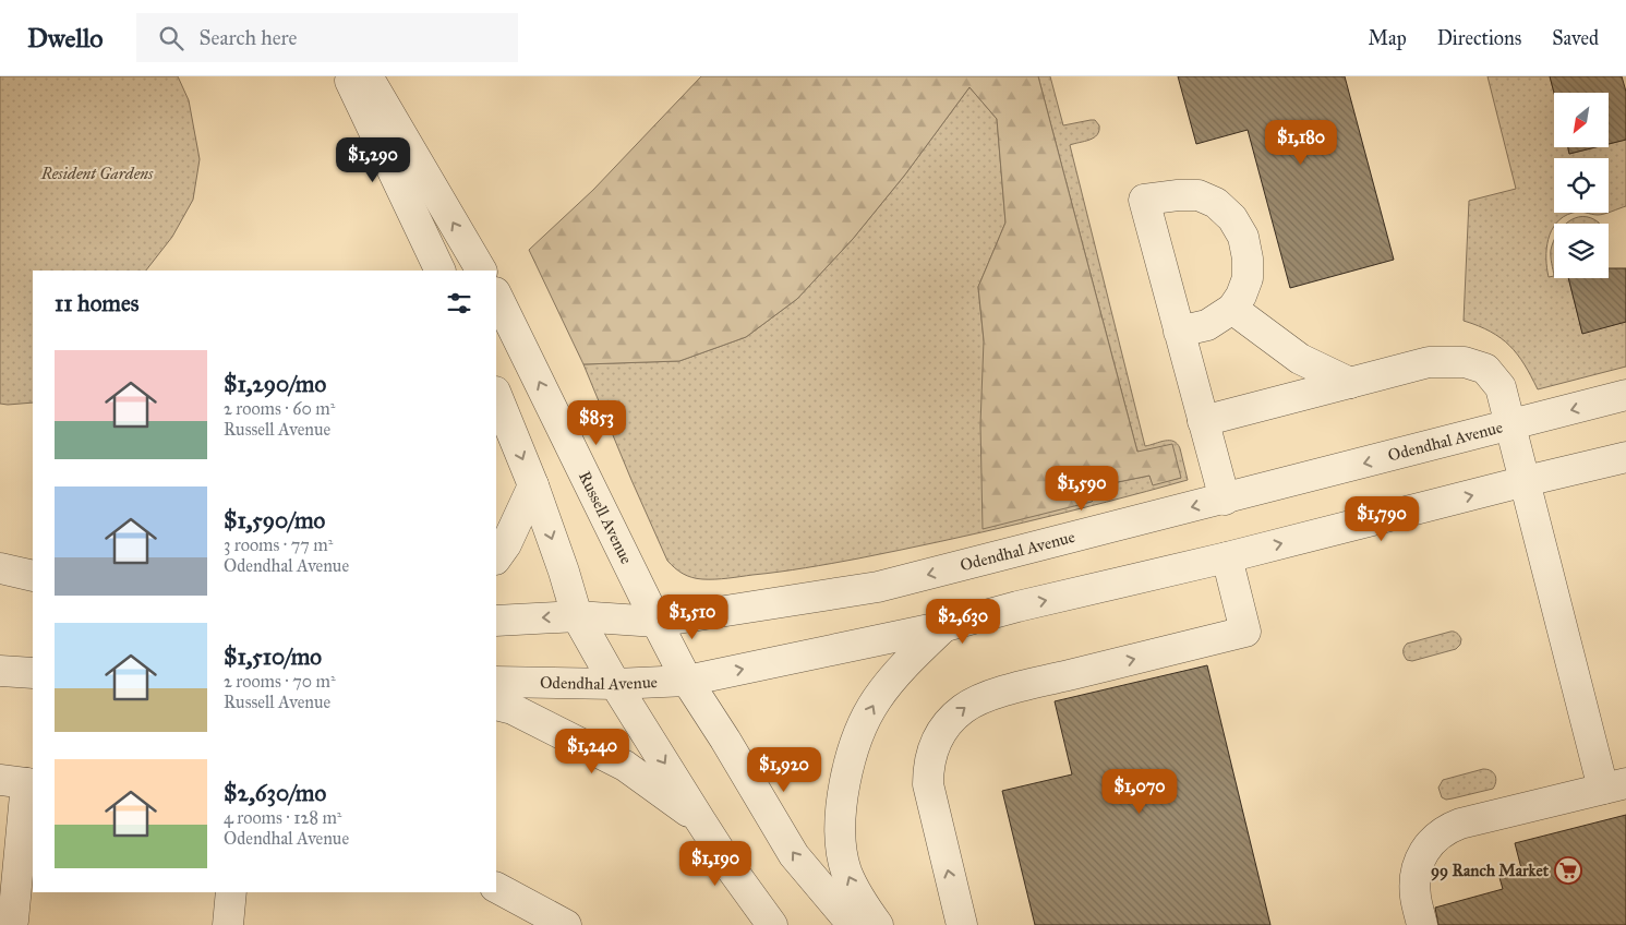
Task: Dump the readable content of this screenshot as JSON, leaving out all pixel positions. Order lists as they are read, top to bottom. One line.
{"streets":{"street":["Odendhal Avenue","Russell Avenue"]},"crossings":[["Odendhal Avenue","Russell Avenue"]],"parks":["Resident Gardens"],"places":{"supermarket":["99 Ranch Market"]},"north":"bottom left","page":{"header":"Dwello","search":"Search here","nav":["Map","Directions","Saved"],"price":["$1,180","$1,290","$853","$1,590","$1,790","$1,510","$2,630","$1,240","$1,920","$1,070","$1,190"],"heading":"11 homes","list":[{"name":"$1,290/mo","note":"2 rooms · 60 m² · Russell Avenue"},{"name":"$1,590/mo","note":"3 rooms · 77 m² · Odendhal Avenue"},{"name":"$1,510/mo","note":"2 rooms · 70 m² · Russell Avenue"},{"name":"$2,630/mo","note":"4 rooms · 128 m² · Odendhal Avenue"}]}}
